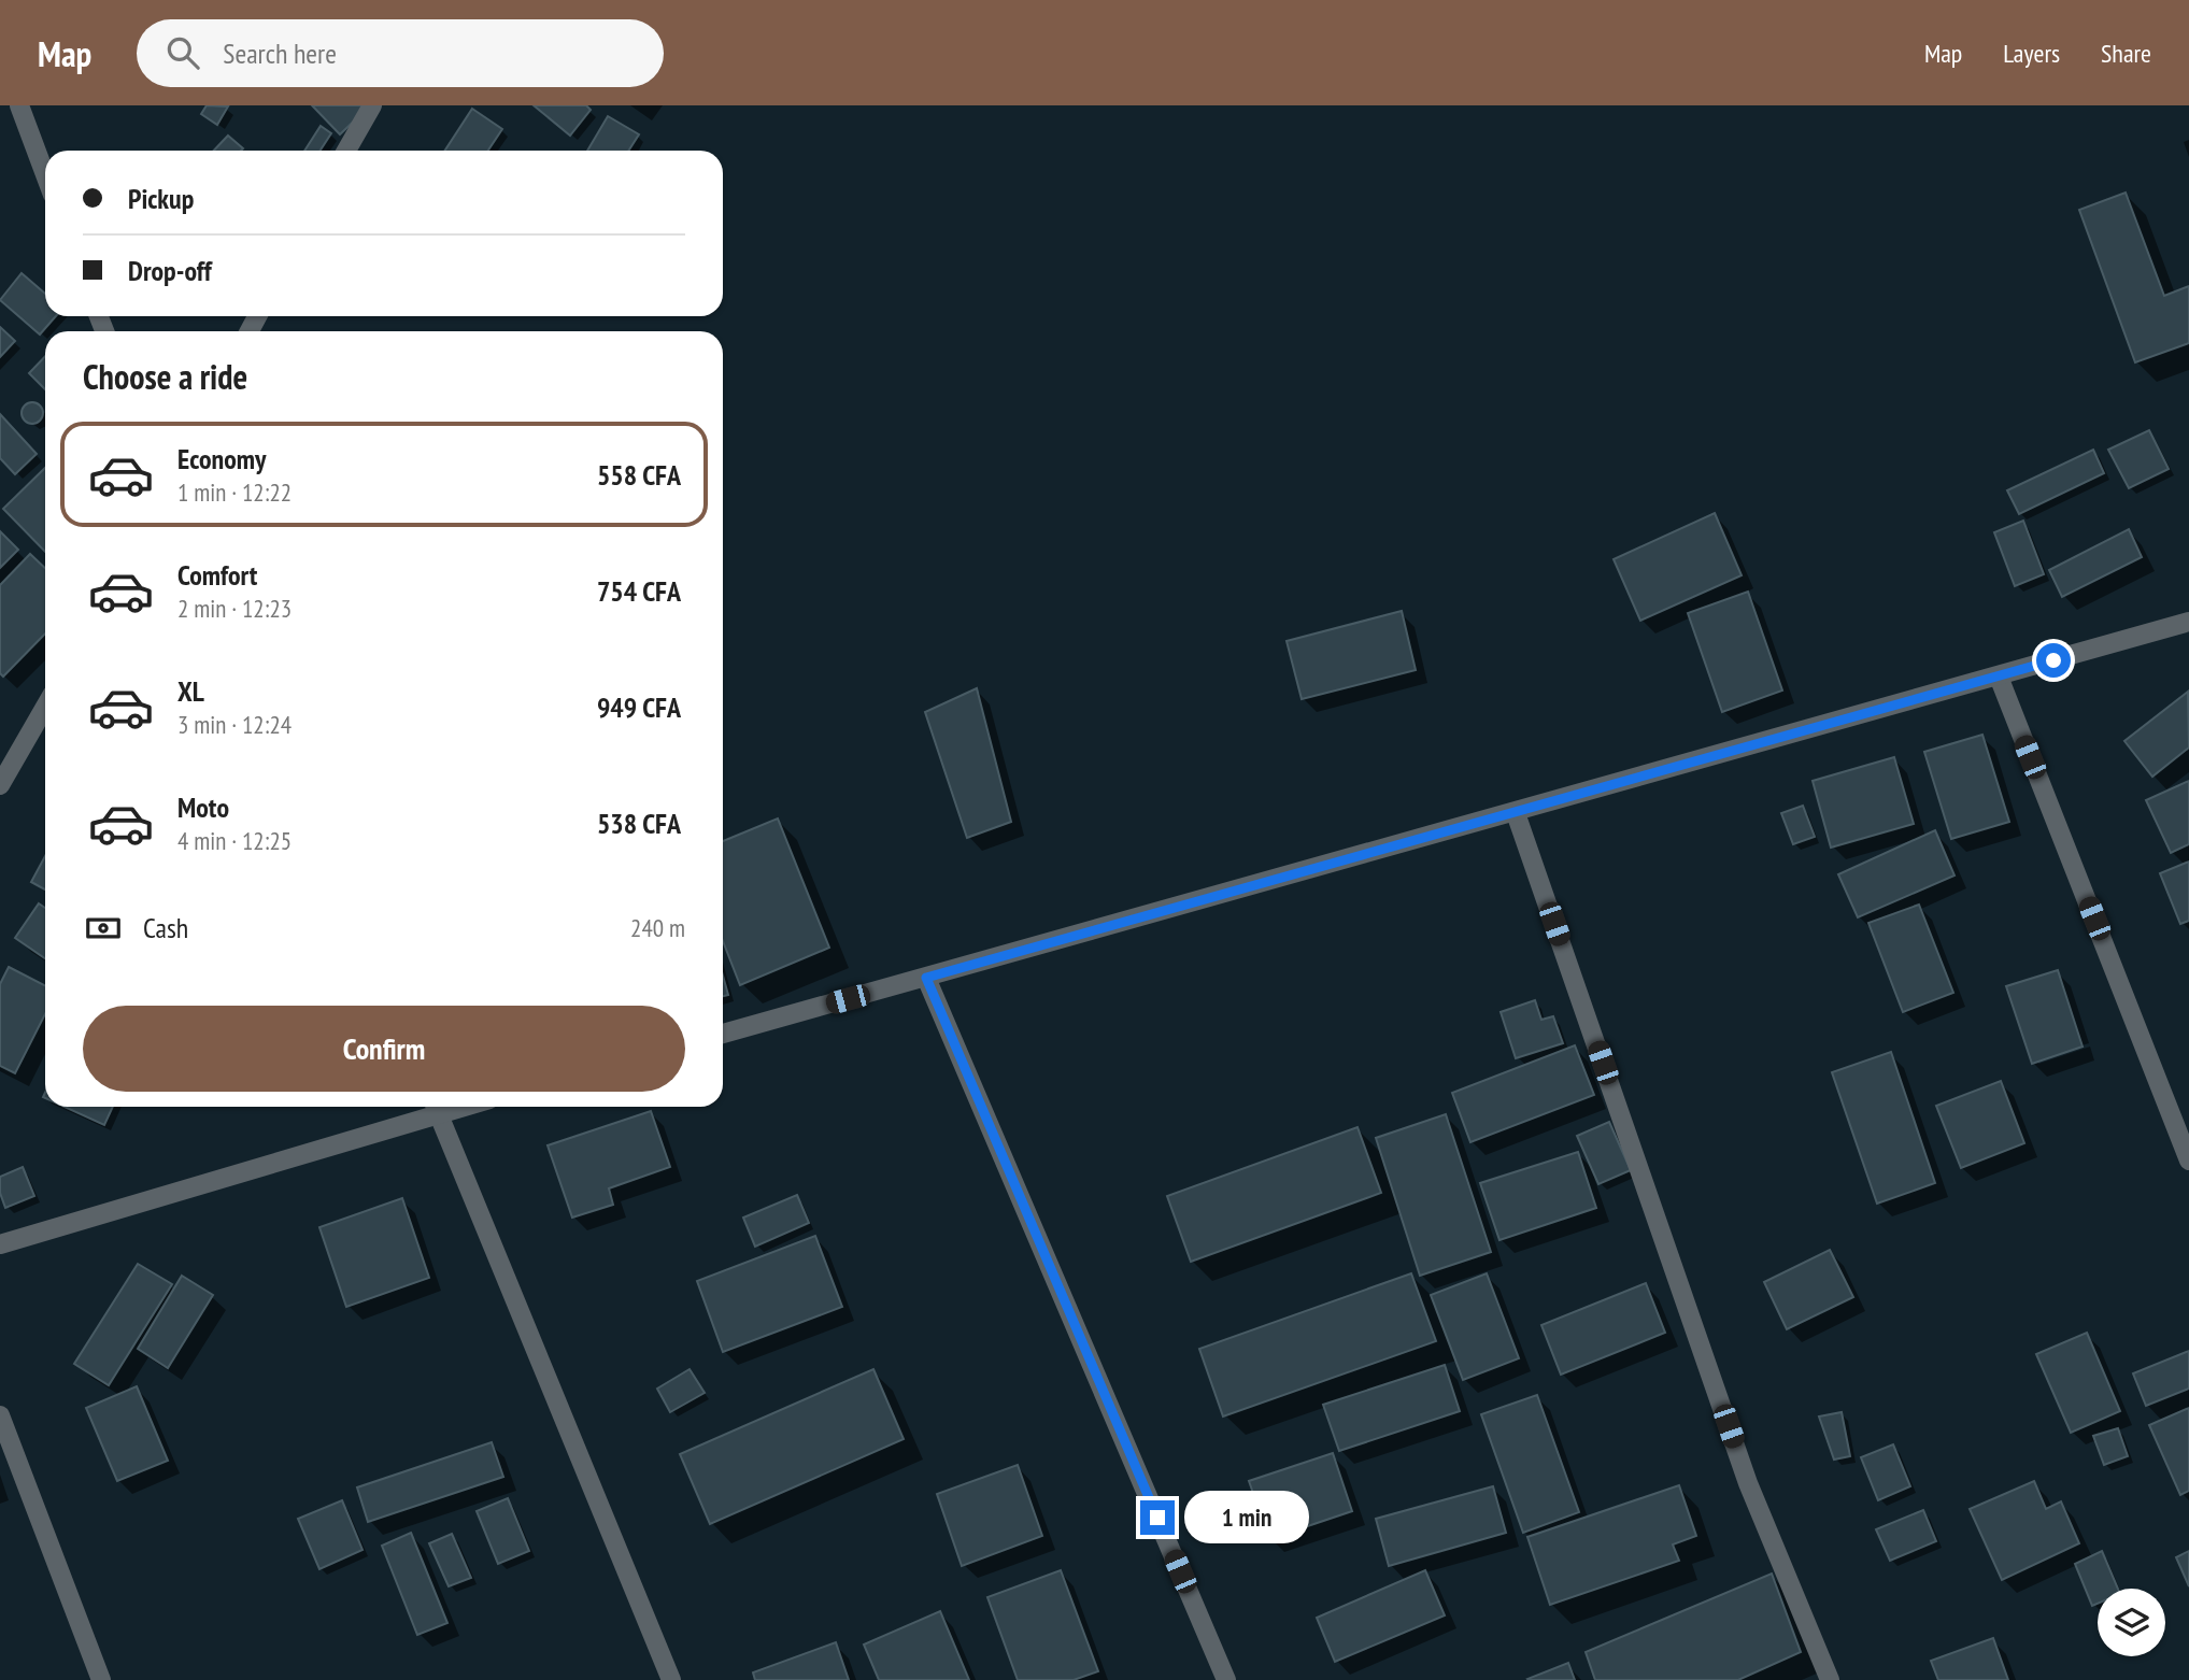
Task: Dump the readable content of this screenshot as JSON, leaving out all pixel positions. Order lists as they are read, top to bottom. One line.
{"page":{"header":"Map","search":"Search here","nav":["Map","Layers","Share"],"banner":["Pickup","Drop-off"],"heading":"Choose a ride","list":[{"name":"Economy","note":"1 min · 12:22","value":"558 CFA"},{"name":"Comfort","note":"2 min · 12:23","value":"754 CFA"},{"name":"XL","note":"3 min · 12:24","value":"949 CFA"},{"name":"Moto","note":"4 min · 12:25","value":"538 CFA"}],"pay":["Cash","240 m"],"buttons":"Confirm","bubble":"1 min"}}
